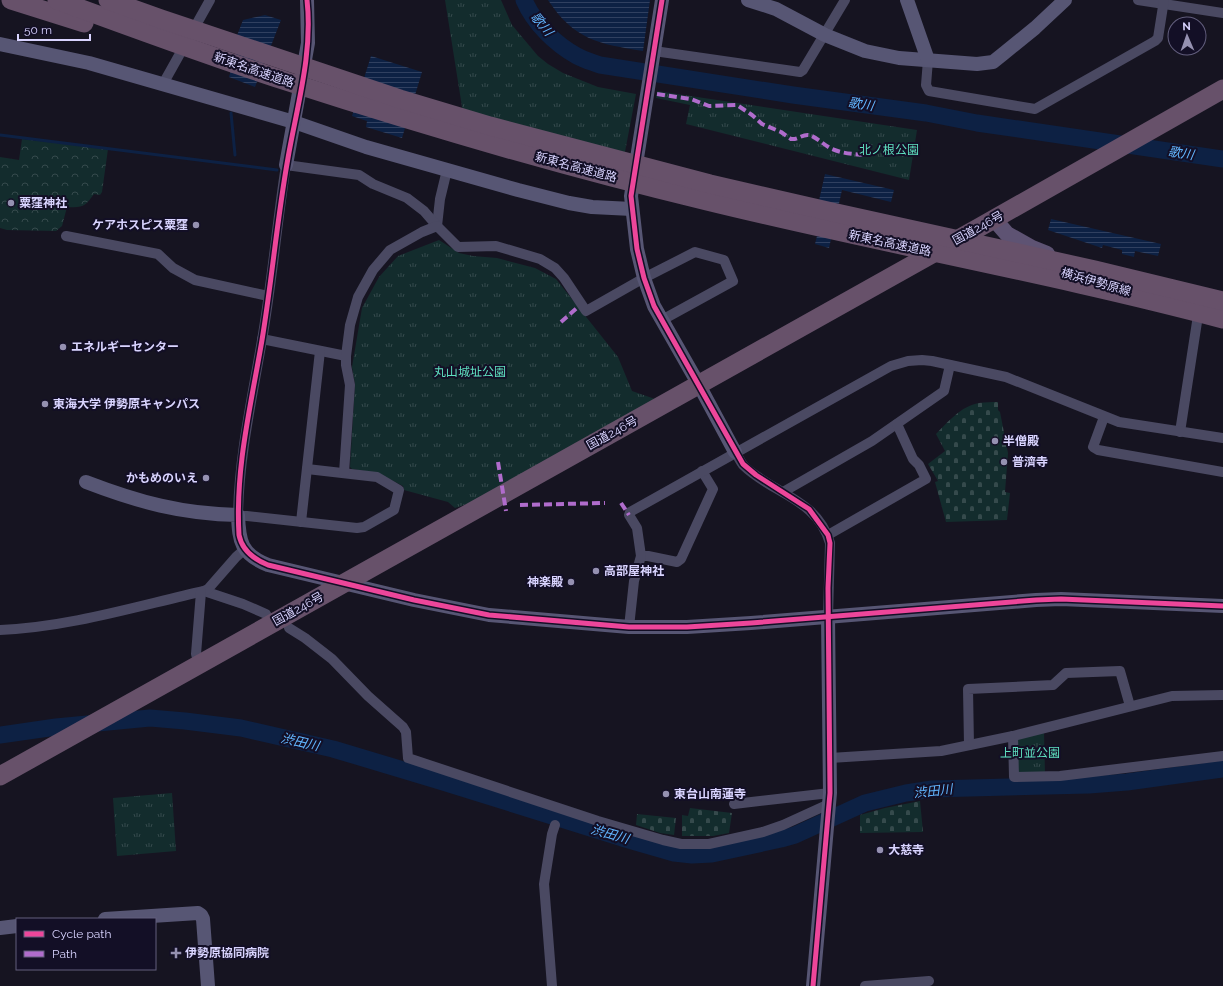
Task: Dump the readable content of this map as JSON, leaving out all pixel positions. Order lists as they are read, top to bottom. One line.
{"streets":{"highway":["新東名高速道路","国道246号"],"main road":["横浜伊勢原線"]},"crossings":[["新東名高速道路","横浜伊勢原線"],["国道246号","横浜伊勢原線"]],"water":["歌川","渋田川"],"parks":["北ノ根公園","丸山城址公園","上町並公園"],"places":{"other":["粟窪神社","ケアホスピス粟窪","エネルギーセンター","東海大学 伊勢原キャンパス","半僧殿","普濟寺","かもめのいえ","高部屋神社","神楽殿","東台山南蓮寺","大慈寺"],"health":["伊勢原協同病院"]},"legend":["Cycle path","Path"],"scale_bar":"50 m","north":"top"}
